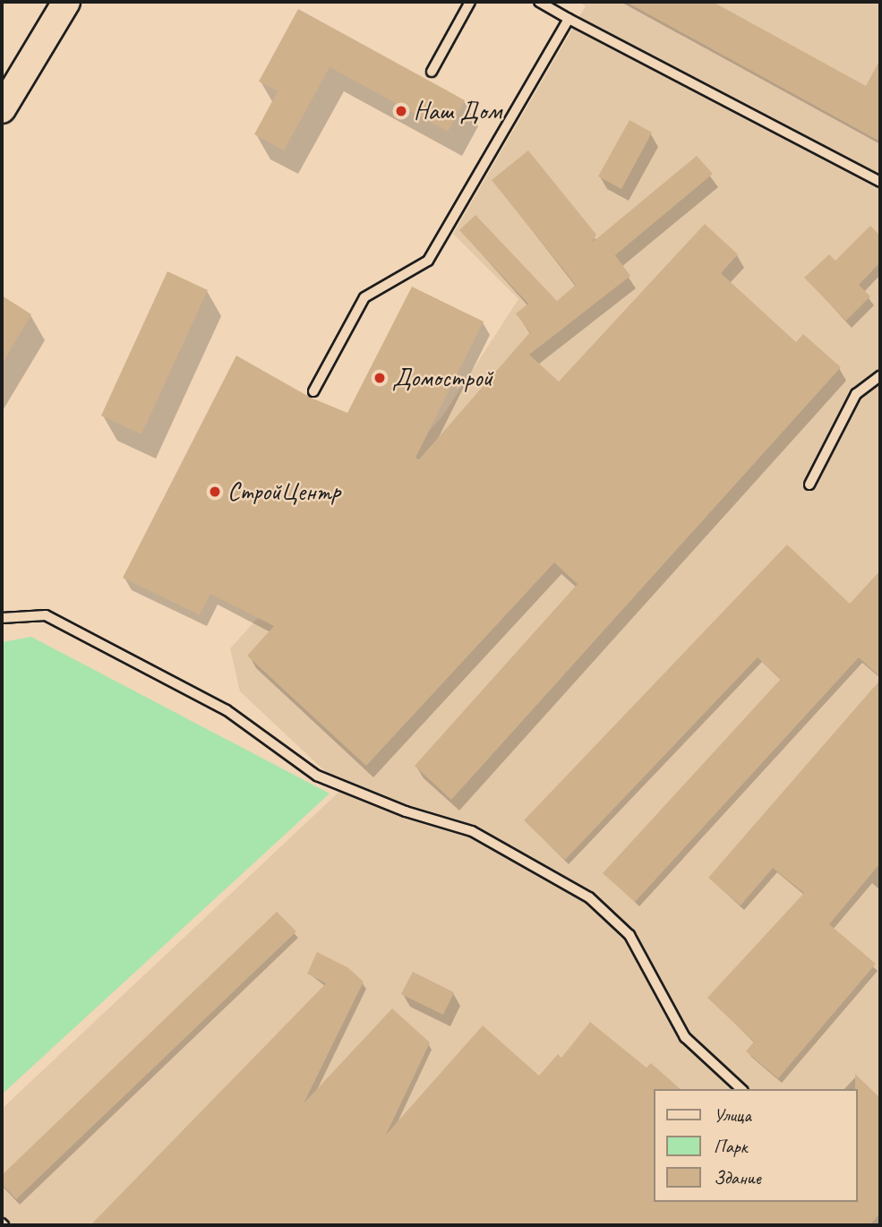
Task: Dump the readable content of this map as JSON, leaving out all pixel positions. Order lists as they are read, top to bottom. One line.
{"places":["Наш Дом","Домострой","СтройЦентр"],"legend":["Улица","Парк","Здание"]}
